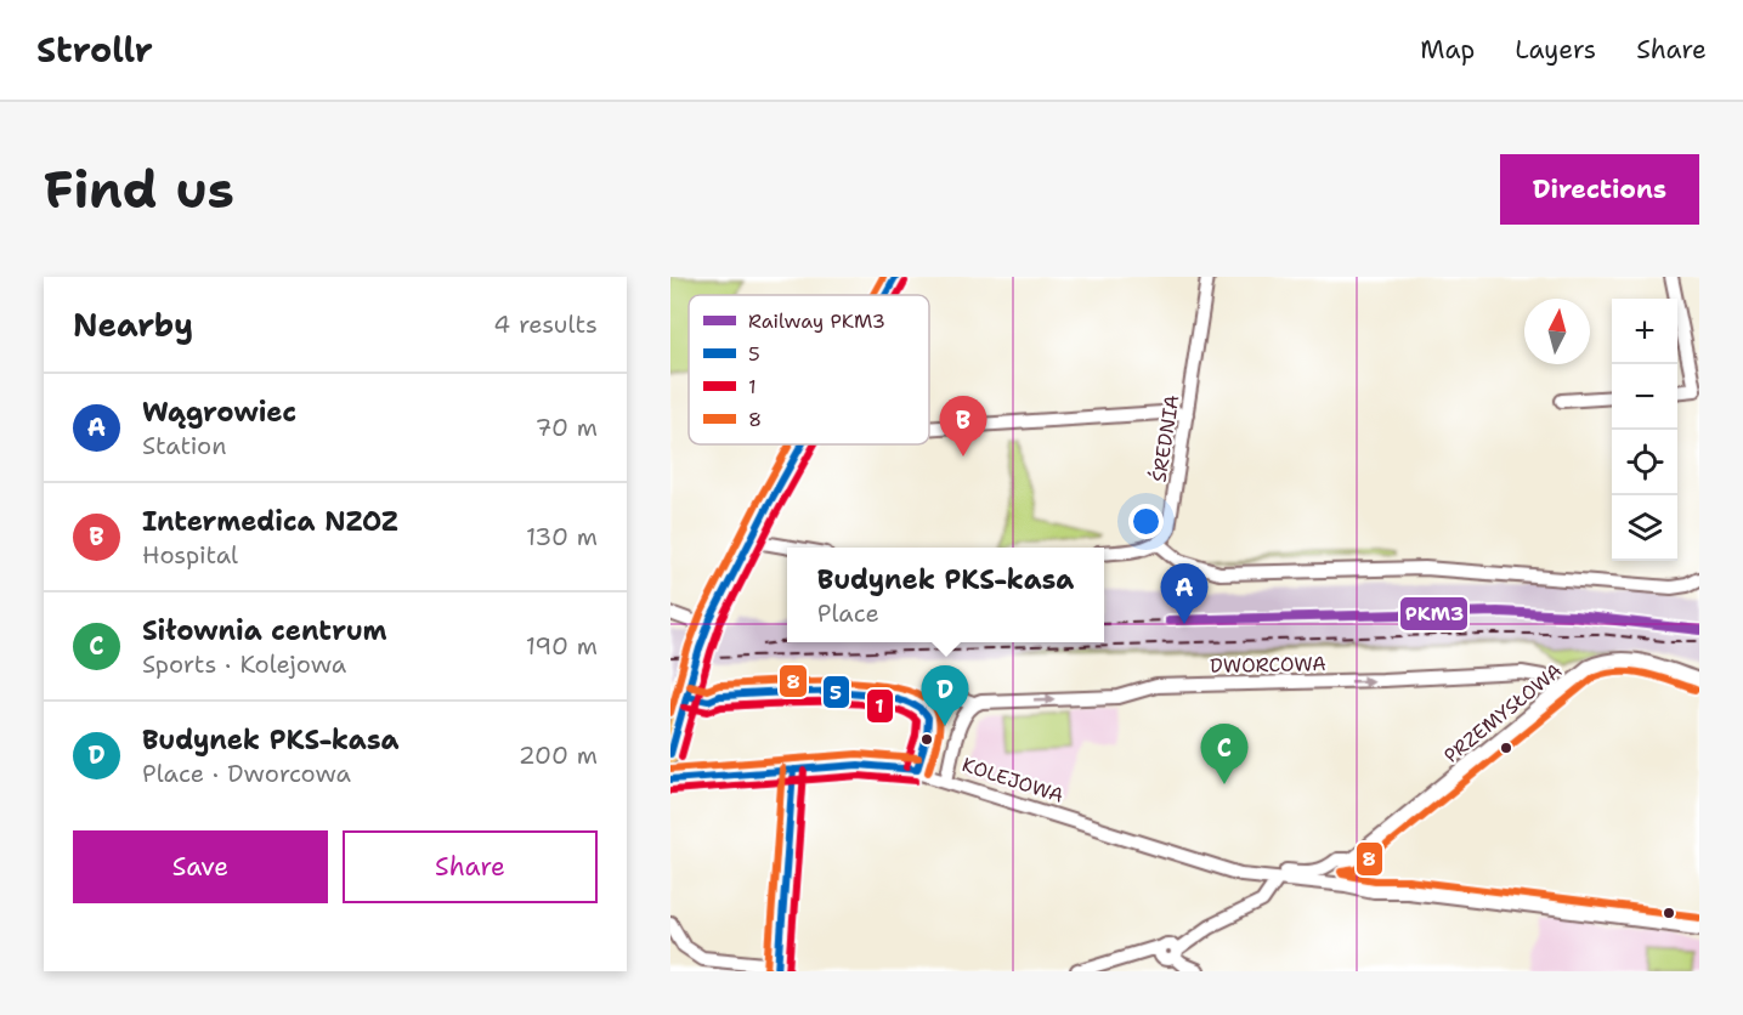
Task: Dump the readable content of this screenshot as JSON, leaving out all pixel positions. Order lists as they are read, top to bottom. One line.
{"streets":{"main road":["KOLEJOWA"],"street":["ŚREDNIA","DWORCOWA","PRZEMYSŁOWA"]},"crossings":[["DWORCOWA","PRZEMYSŁOWA"],["DWORCOWA","KOLEJOWA"],["PRZEMYSŁOWA","KOLEJOWA"]],"lines":["transit line 5","transit line 8","transit line 1","rail line PKM3"],"legend":["Railway PKM3","5","1","8"],"north":"top","page":{"header":"Strollr","nav":["Map","Layers","Share"],"buttons":["Directions",["Save","Share"]],"title":"Find us","heading":["Nearby","4 results"],"map_buttons":["+","−"],"list":[{"mark":"A","name":"Wągrowiec","note":"Station","value":"70 m"},{"mark":"B","name":"Intermedica NZOZ","note":"Hospital","value":"130 m"},{"mark":"C","name":"Siłownia centrum","note":"Sports · Kolejowa","value":"190 m"},{"mark":"D","name":"Budynek PKS-kasa","note":"Place · Dworcowa","value":"200 m"}],"pins":["B","A","D","C"],"popup":["Budynek PKS-kasa","Place"]}}
